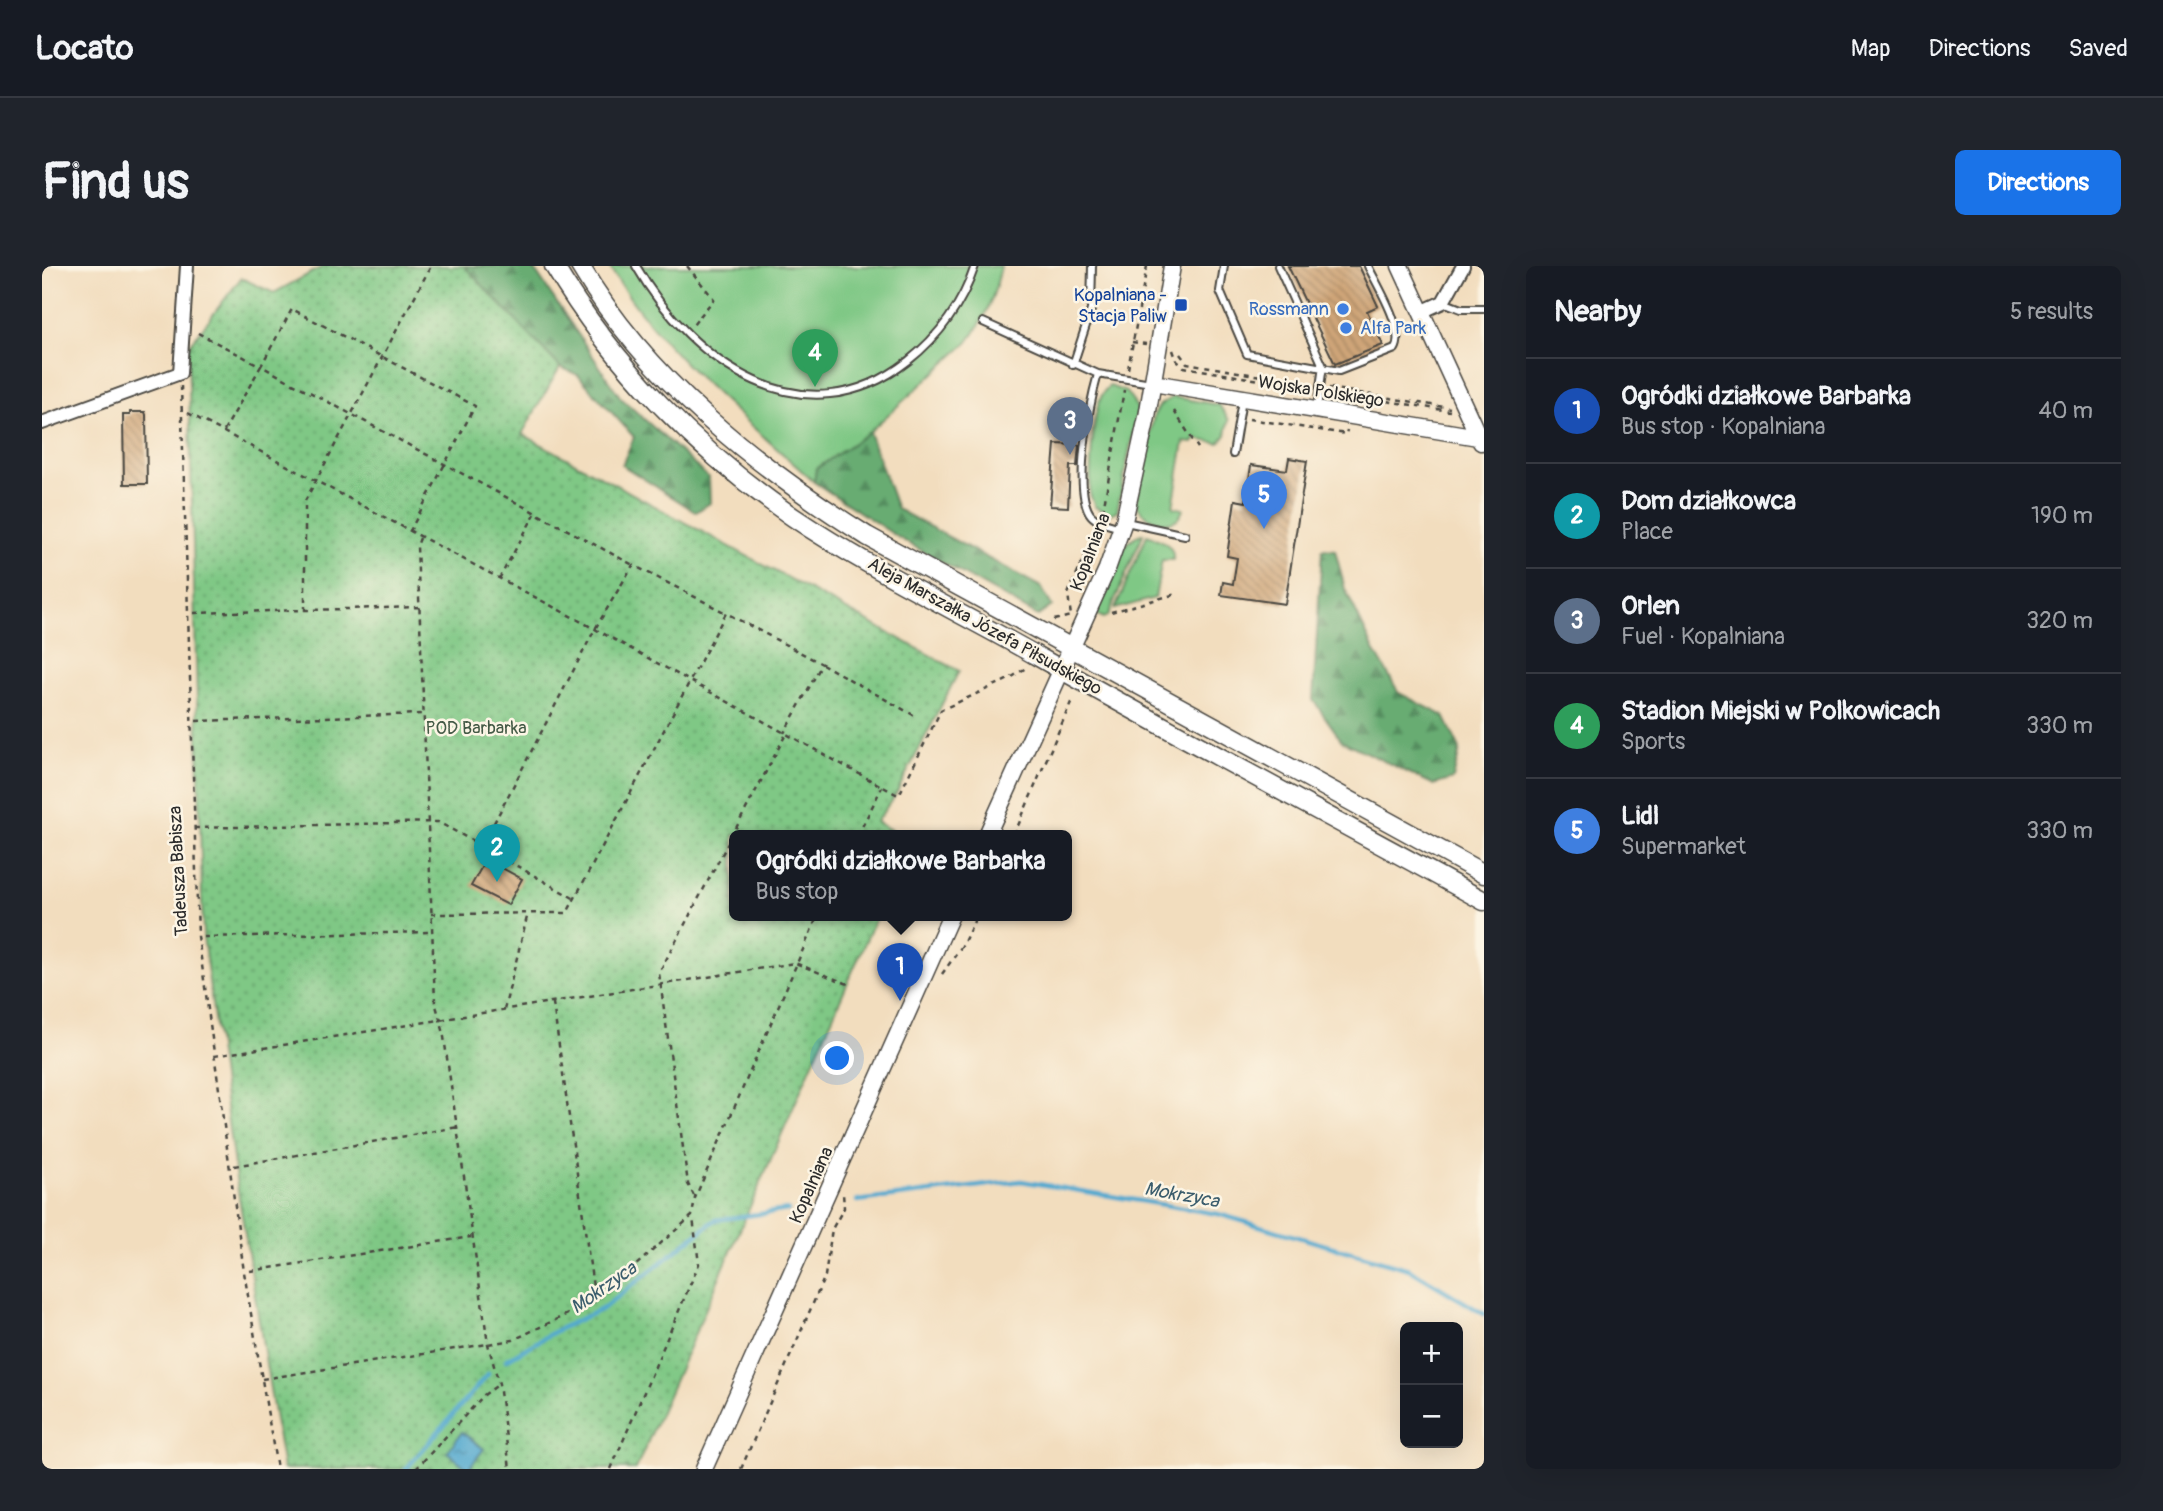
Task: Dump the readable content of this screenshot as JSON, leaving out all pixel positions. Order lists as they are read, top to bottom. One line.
{"streets":{"main road":["Aleja Marszałka Józefa Piłsudskiego"],"street":["Wojska Polskiego","Kopalniana"],"path":["Tadeusza Babisza"]},"crossings":[["Wojska Polskiego","Kopalniana"],["Kopalniana","Aleja Marszałka Józefa Piłsudskiego"]],"water":["Mokrzyca"],"parks":["POD Barbarka"],"places":{"transit":["Kopalniana - Stacja Paliw"],"other":["Rossmann","Alfa Park"]},"page":{"header":"Locato","nav":["Map","Directions","Saved"],"buttons":"Directions","title":"Find us","heading":["Nearby","5 results"],"pins":["4","3","5","2","1"],"list":[{"mark":"1","name":"Ogródki działkowe Barbarka","note":"Bus stop · Kopalniana","value":"40 m"},{"mark":"2","name":"Dom działkowca","note":"Place","value":"190 m"},{"mark":"3","name":"Orlen","note":"Fuel · Kopalniana","value":"320 m"},{"mark":"4","name":"Stadion Miejski w Polkowicach","note":"Sports","value":"330 m"},{"mark":"5","name":"Lidl","note":"Supermarket","value":"330 m"}],"popup":["Ogródki działkowe Barbarka","Bus stop"],"map_buttons":["+","−"]}}
